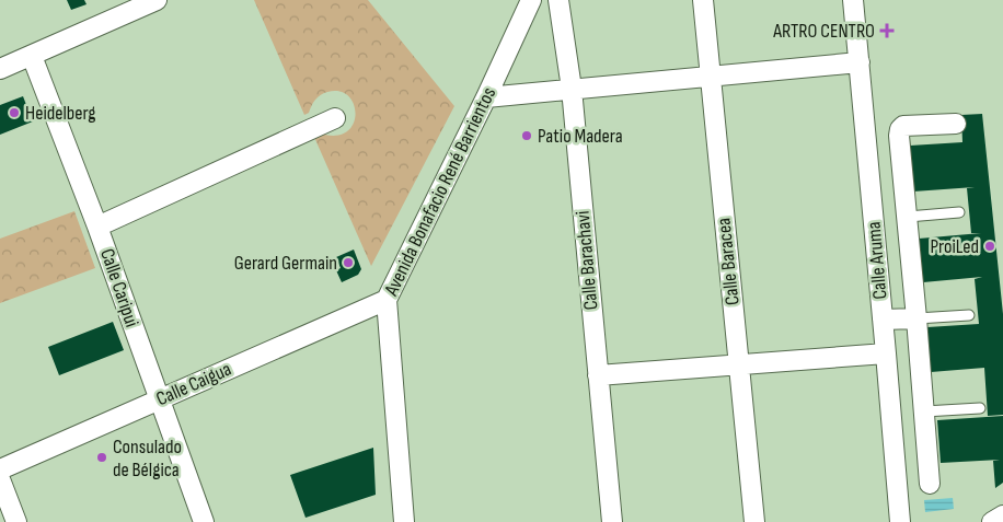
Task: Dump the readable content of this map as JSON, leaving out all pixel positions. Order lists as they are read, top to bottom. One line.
{"streets":{"street":["Avenida Bonafacio René Barrientos","Calle Barachavi","Calle Aruma","Calle Baracea","Calle Caripui","Calle Caigua"]},"crossings":[["Avenida Bonafacio René Barrientos","Calle Caigua"],["Calle Caripui","Calle Caigua"]],"places":{"health":["ARTRO CENTRO"],"other":["Heidelberg","Patio Madera","ProiLed","Gerard Germain","Consulado de Bélgica"]}}
